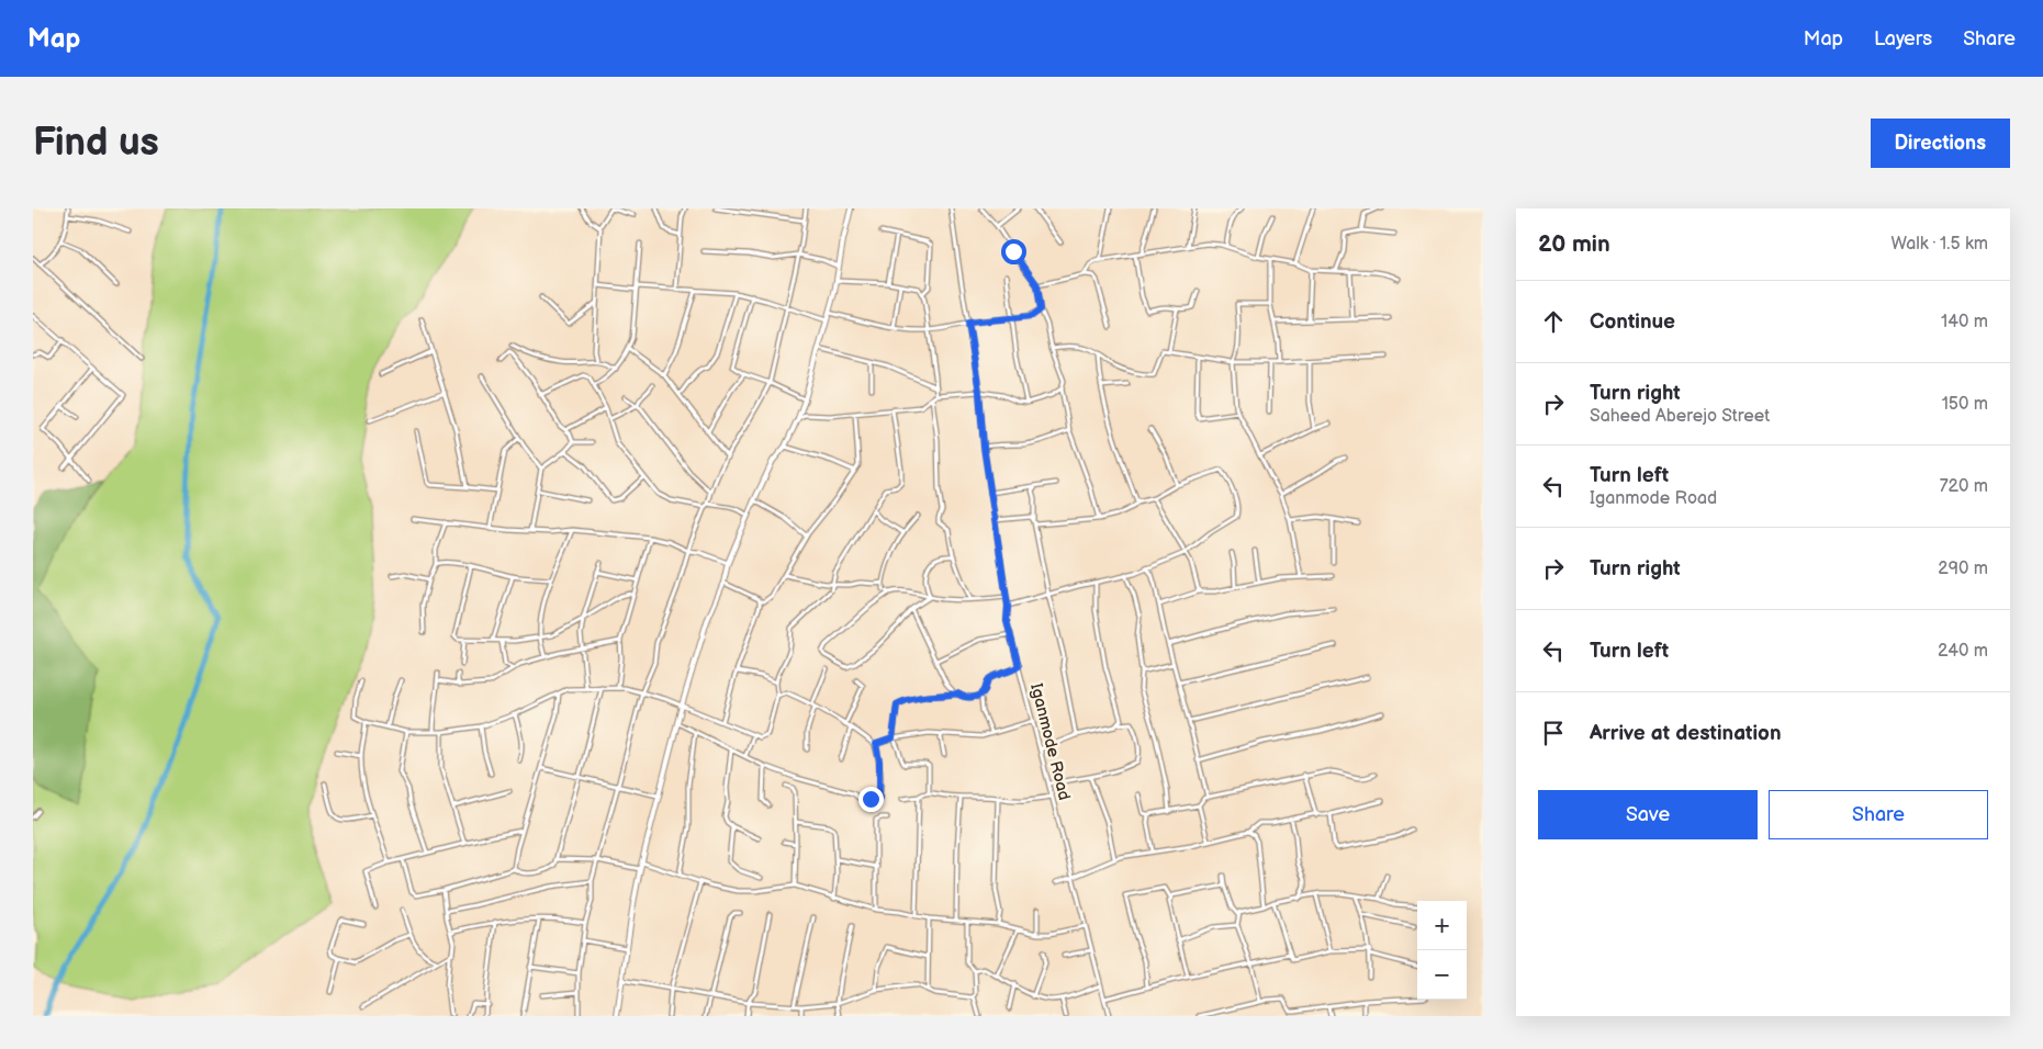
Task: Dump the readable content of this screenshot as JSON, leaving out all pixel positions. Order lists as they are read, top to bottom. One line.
{"streets":{"street":["Iganmode Road"]},"page":{"header":"Map","nav":["Map","Layers","Share"],"buttons":["Directions",["Save","Share"]],"title":"Find us","heading":["20 min","Walk · 1.5 km"],"list":[["Continue","140 m"],["Turn right","Saheed Aberejo Street","150 m"],["Turn left","Iganmode Road","720 m"],["Turn right","290 m"],["Turn left","240 m"],"Arrive at destination"],"map_buttons":["+","−"]}}
